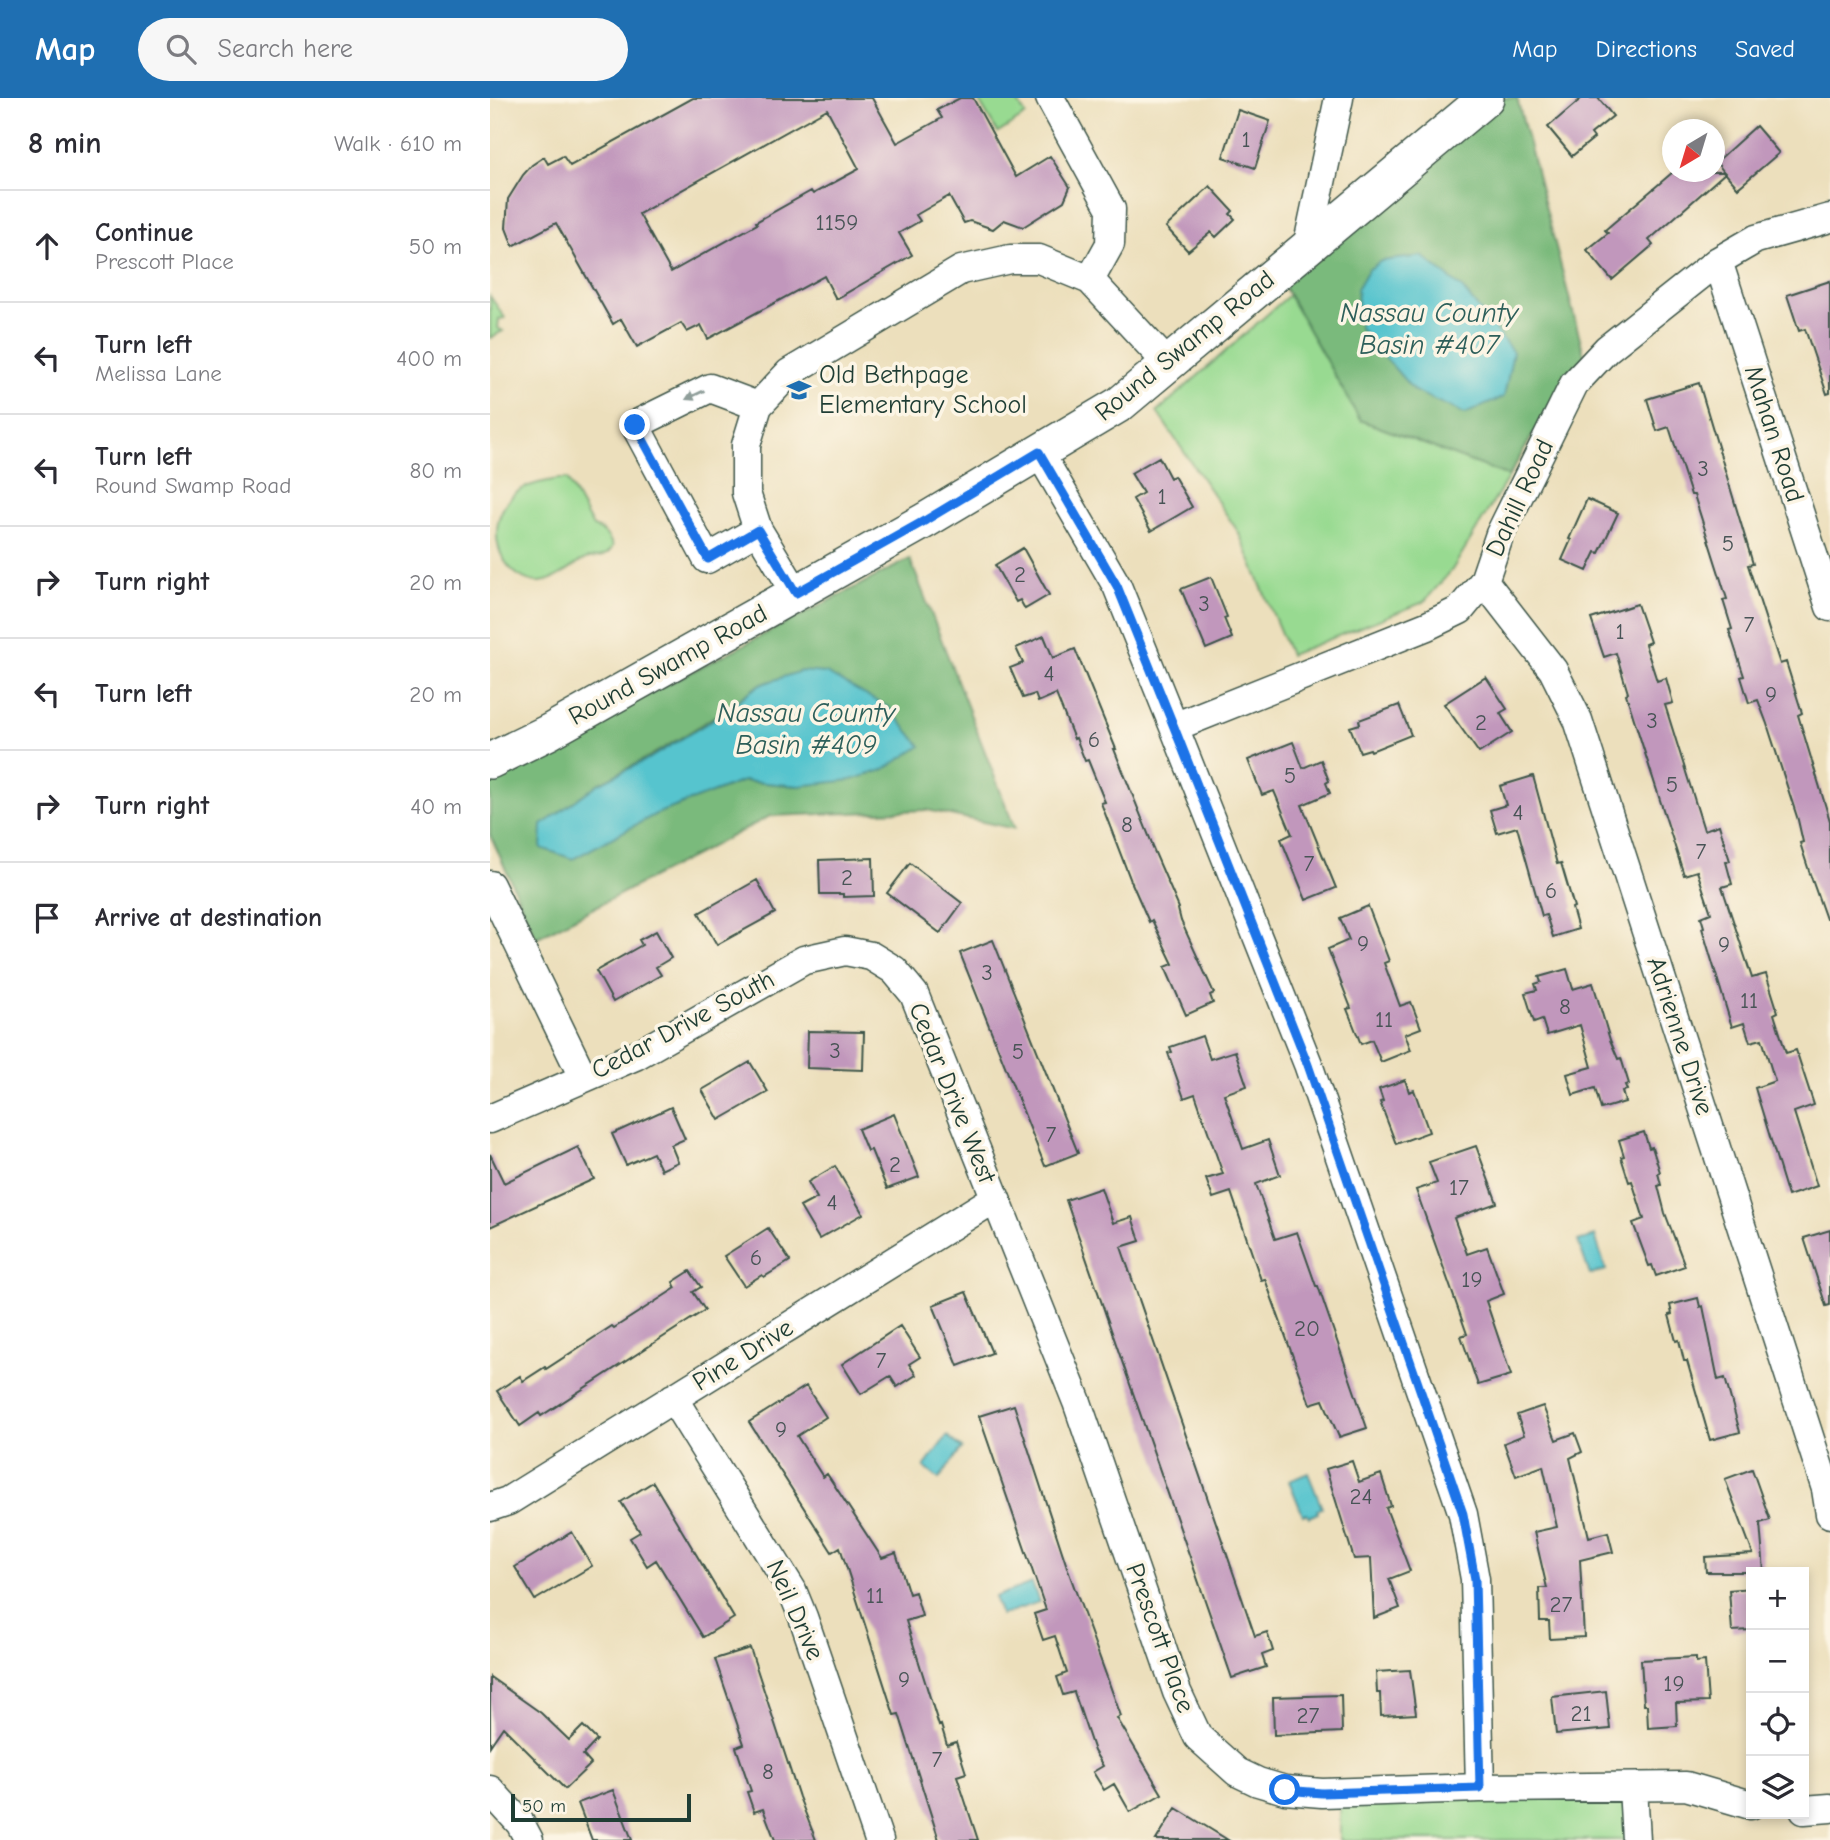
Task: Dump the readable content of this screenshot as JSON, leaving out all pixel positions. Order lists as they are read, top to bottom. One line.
{"streets":{"main road":["Round Swamp Road"],"street":["Mahan Road","Dahill Road","Cedar Drive South","Adrienne Drive","Cedar Drive West","Pine Drive","Neil Drive","Prescott Place"]},"crossings":[["Mahan Road","Dahill Road"],["Dahill Road","Adrienne Drive"],["Cedar Drive South","Cedar Drive West"],["Cedar Drive West","Pine Drive"],["Cedar Drive West","Prescott Place"],["Pine Drive","Neil Drive"],["Pine Drive","Prescott Place"]],"water":["Nassau County Basin #407","Nassau County Basin #409"],"places":{"school or university":["Old Bethpage Elementary School"]},"house_numbers":["1","1159","3","1","5","2","3","7","1","4","9","3","2","6","5","5","4","8","7","7","2","6","9","9","3","11","8","11","3","5","7","2","17","4","6","19","20","7","9","24","11","27","9","19","21","27","7","8"],"scale_bar":"50 m","north":"bottom left","page":{"header":"Map","search":"Search here","nav":["Map","Directions","Saved"],"heading":["8 min","Walk · 610 m"],"list":[["Continue","Prescott Place","50 m"],["Turn left","Melissa Lane","400 m"],["Turn left","Round Swamp Road","80 m"],["Turn right","20 m"],["Turn left","20 m"],["Turn right","40 m"],"Arrive at destination"],"map_buttons":["+","−"],"scale":"50 m"}}
